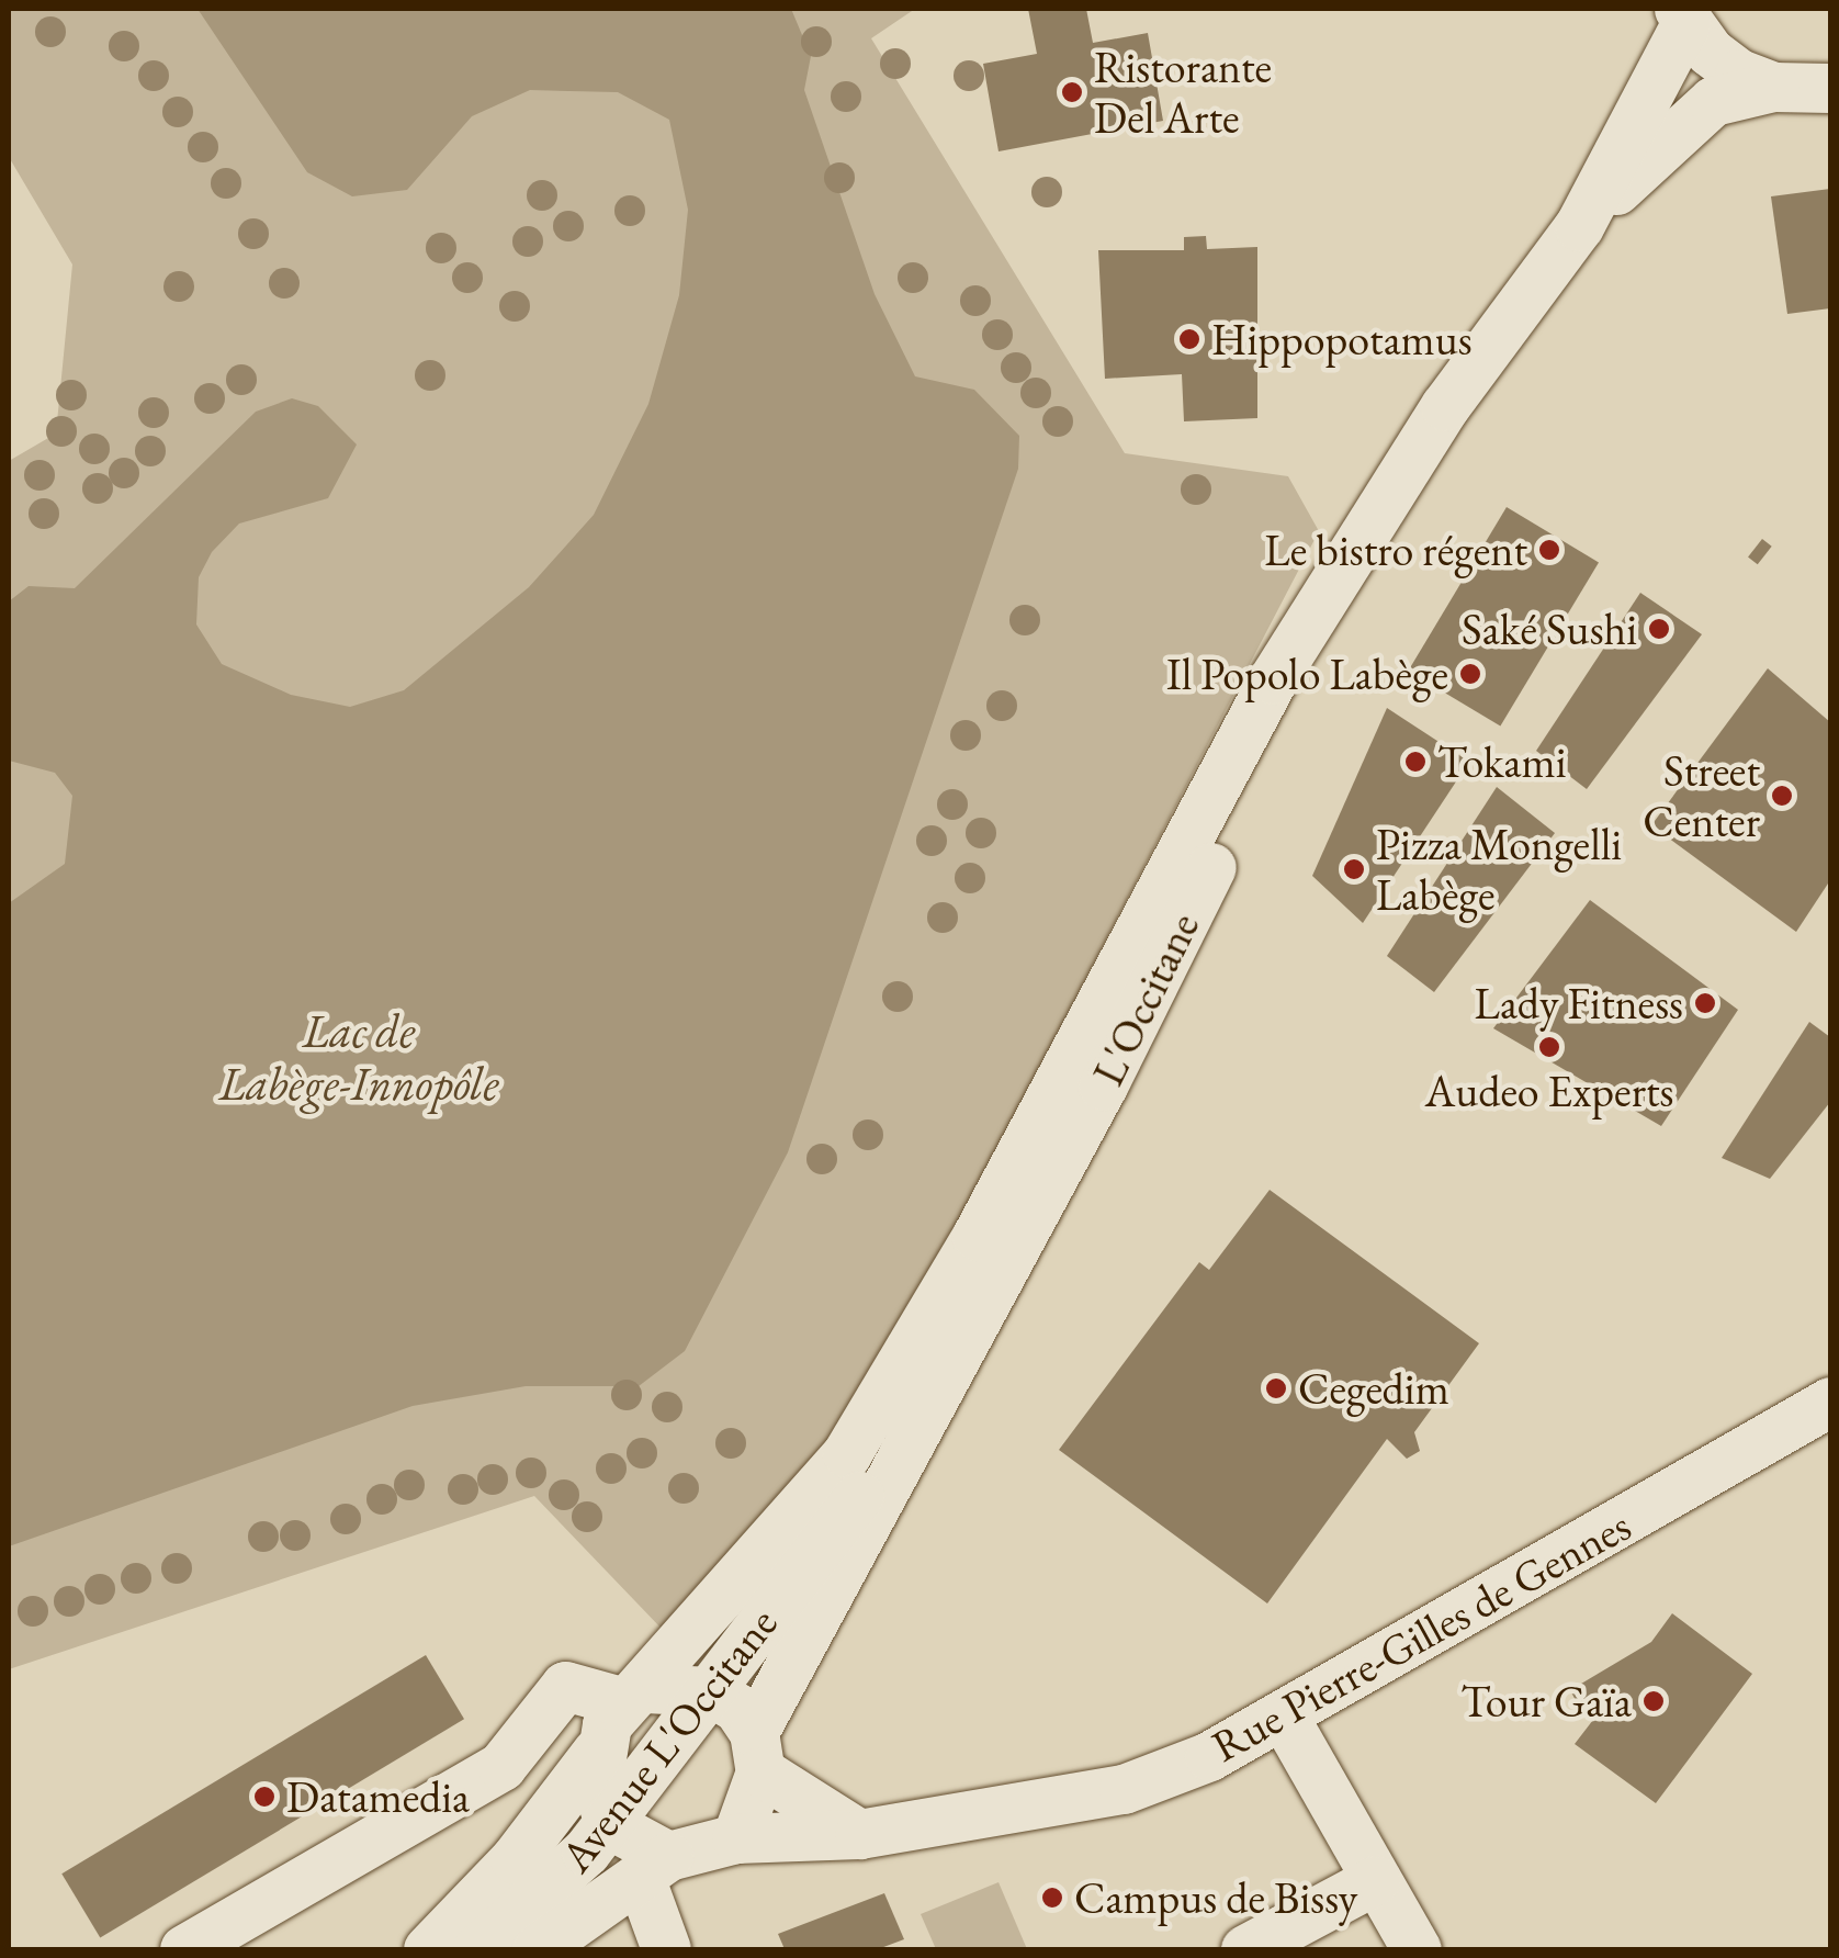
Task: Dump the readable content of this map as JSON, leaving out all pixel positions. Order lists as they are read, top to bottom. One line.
{"streets":{"street":["L'Occitane","Rue Pierre-Gilles de Gennes","Avenue L'Occitane"]},"crossings":[["L'Occitane","Rue Pierre-Gilles de Gennes"],["L'Occitane","Avenue L'Occitane"]],"water":["Lac de Labège-Innopôle"],"places":["Ristorante Del Arte","Hippopotamus","Le bistro régent","Saké Sushi","Il Popolo Labège","Tokami","Street Center","Pizza Mongelli Labège","Lady Fitness","Audeo Experts","Cegedim","Tour Gaïa","Datamedia","Campus de Bissy"]}
